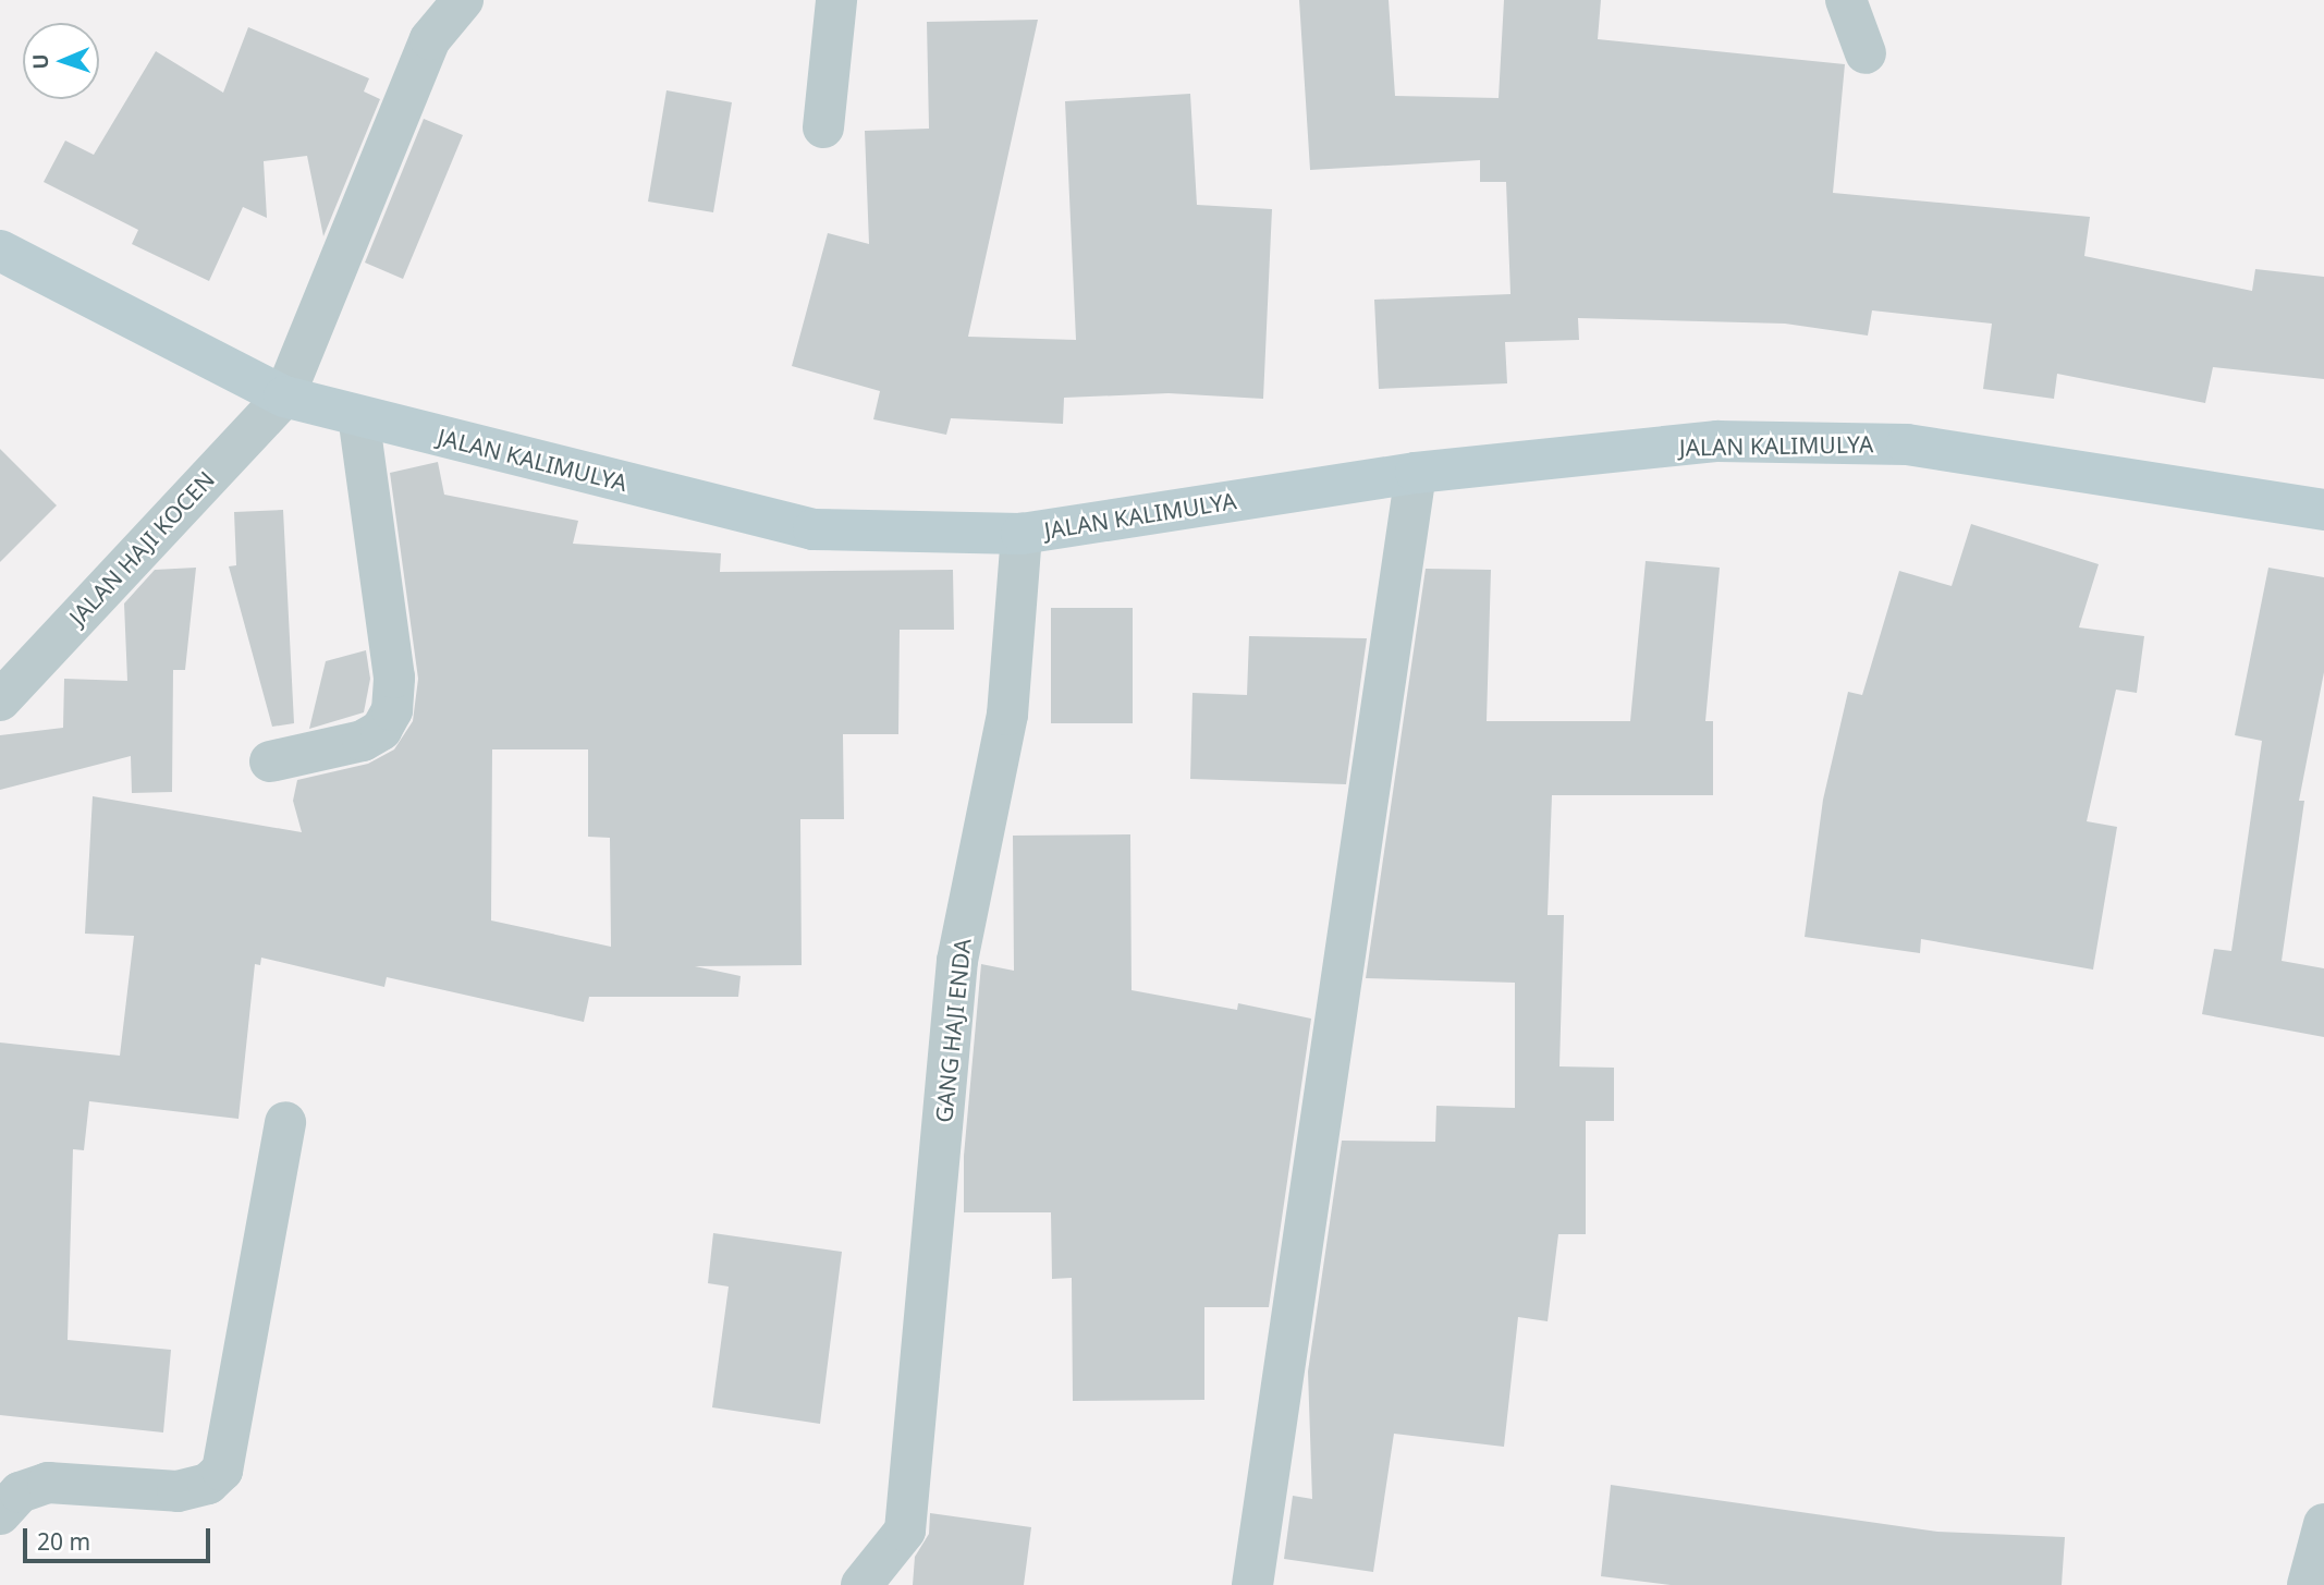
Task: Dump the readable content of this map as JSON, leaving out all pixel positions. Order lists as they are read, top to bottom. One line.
{"streets":{"street":["JALAN KALIMULYA","JALAN HAJI KOCEN","GANG HAJI ENDA"]},"crossings":[["JALAN KALIMULYA","JALAN HAJI KOCEN"],["JALAN KALIMULYA","GANG HAJI ENDA"]],"scale_bar":"20 m","north":"left"}
